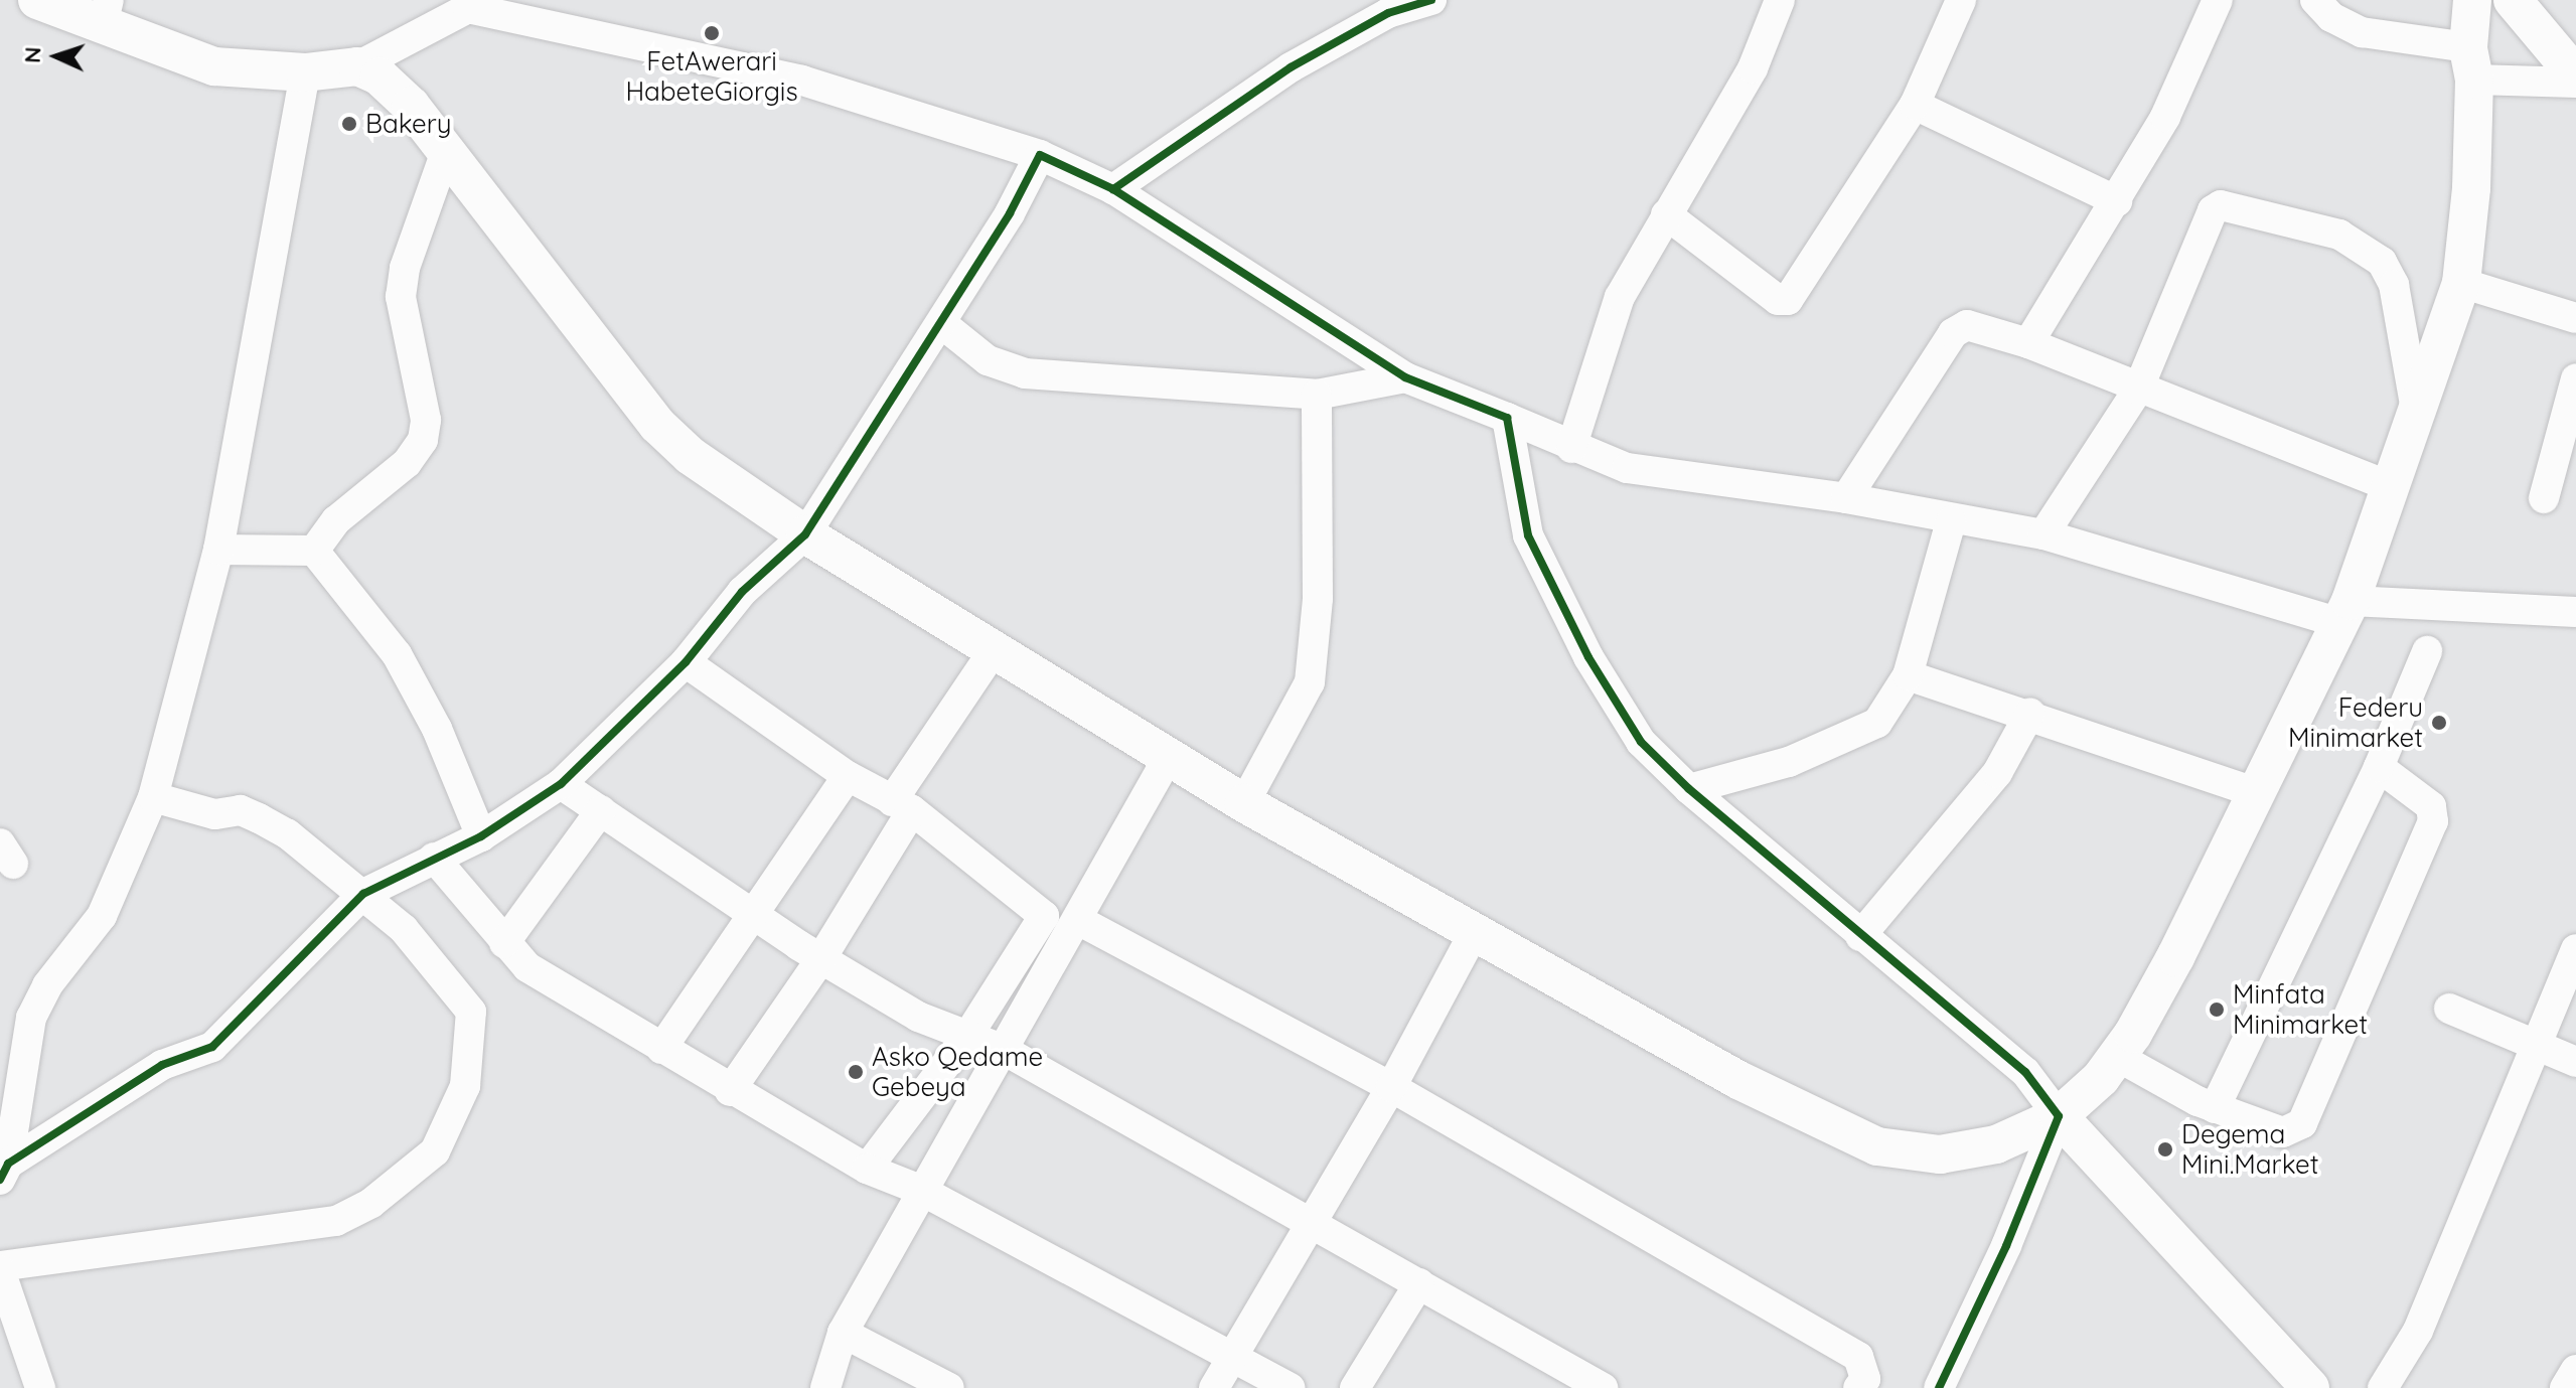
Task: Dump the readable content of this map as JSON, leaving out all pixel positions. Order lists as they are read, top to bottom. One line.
{"places":["FetAwerari HabeteGiorgis","Bakery","Federu Minimarket","Minfata Minimarket","Asko Qedame Gebeya","Degema Mini.Market"],"north":"left"}
